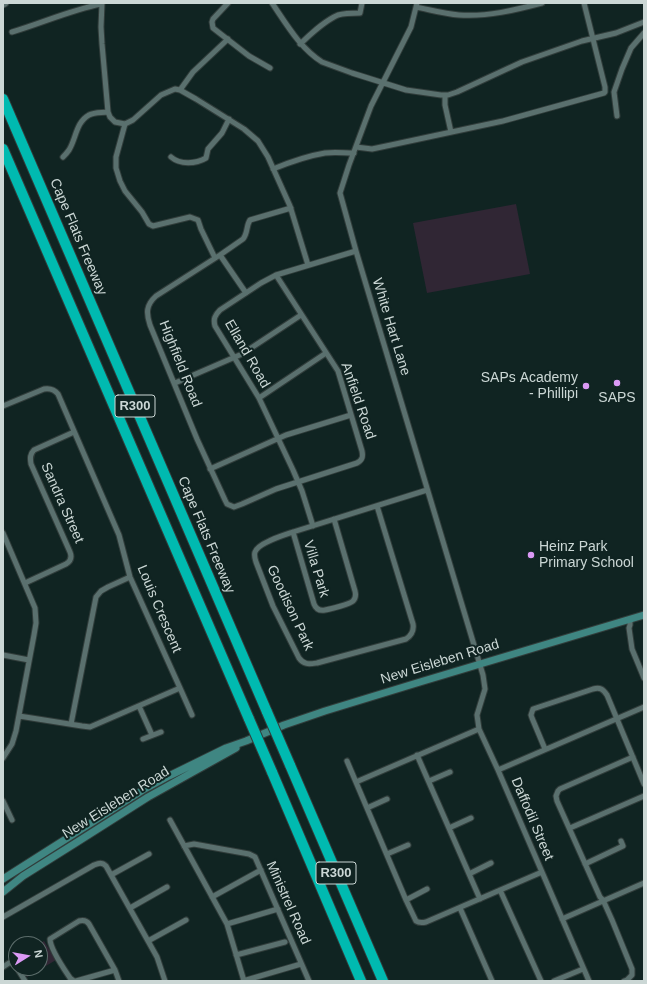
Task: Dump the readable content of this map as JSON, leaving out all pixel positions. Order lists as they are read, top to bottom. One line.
{"streets":{"highway":["Cape Flats Freeway","R300"],"main road":["New Eisleben Road"],"street":["White Hart Lane","Elland Road","Highfield Road","Anfield Road","Sandra Street","Villa Park","Goodison Park","Louis Crescent","Daffodil Street","Ministrel Road"]},"crossings":[["White Hart Lane","Elland Road"],["White Hart Lane","New Eisleben Road"],["White Hart Lane","Daffodil Street"],["Elland Road","Highfield Road"],["Elland Road","Anfield Road"],["Highfield Road","Anfield Road"],["Sandra Street","Louis Crescent"],["Villa Park","Goodison Park"],["New Eisleben Road","Daffodil Street"]],"places":["SAPS","SAPs Academy - Phillipi","Heinz Park Primary School"],"north":"right"}
